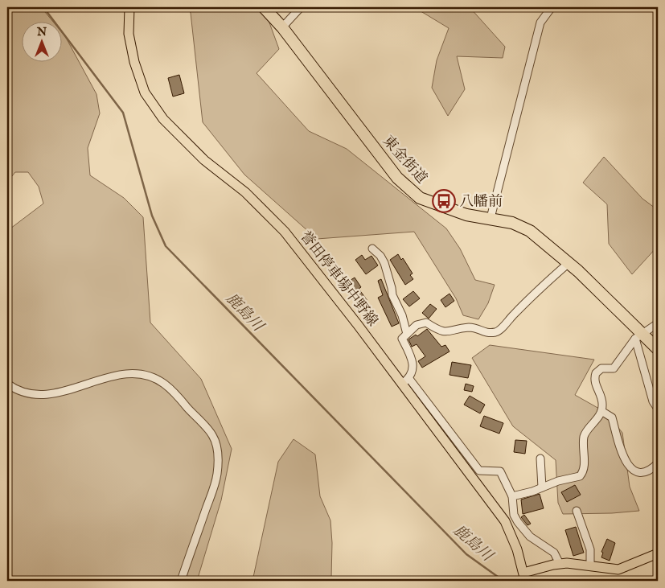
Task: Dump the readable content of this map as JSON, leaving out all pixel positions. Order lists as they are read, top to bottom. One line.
{"streets":{"highway":["東金街道"],"main road":["誉田停車場中野線"]},"water":["鹿島川"],"places":{"bus stop":["八幡前"]},"north":"top"}
